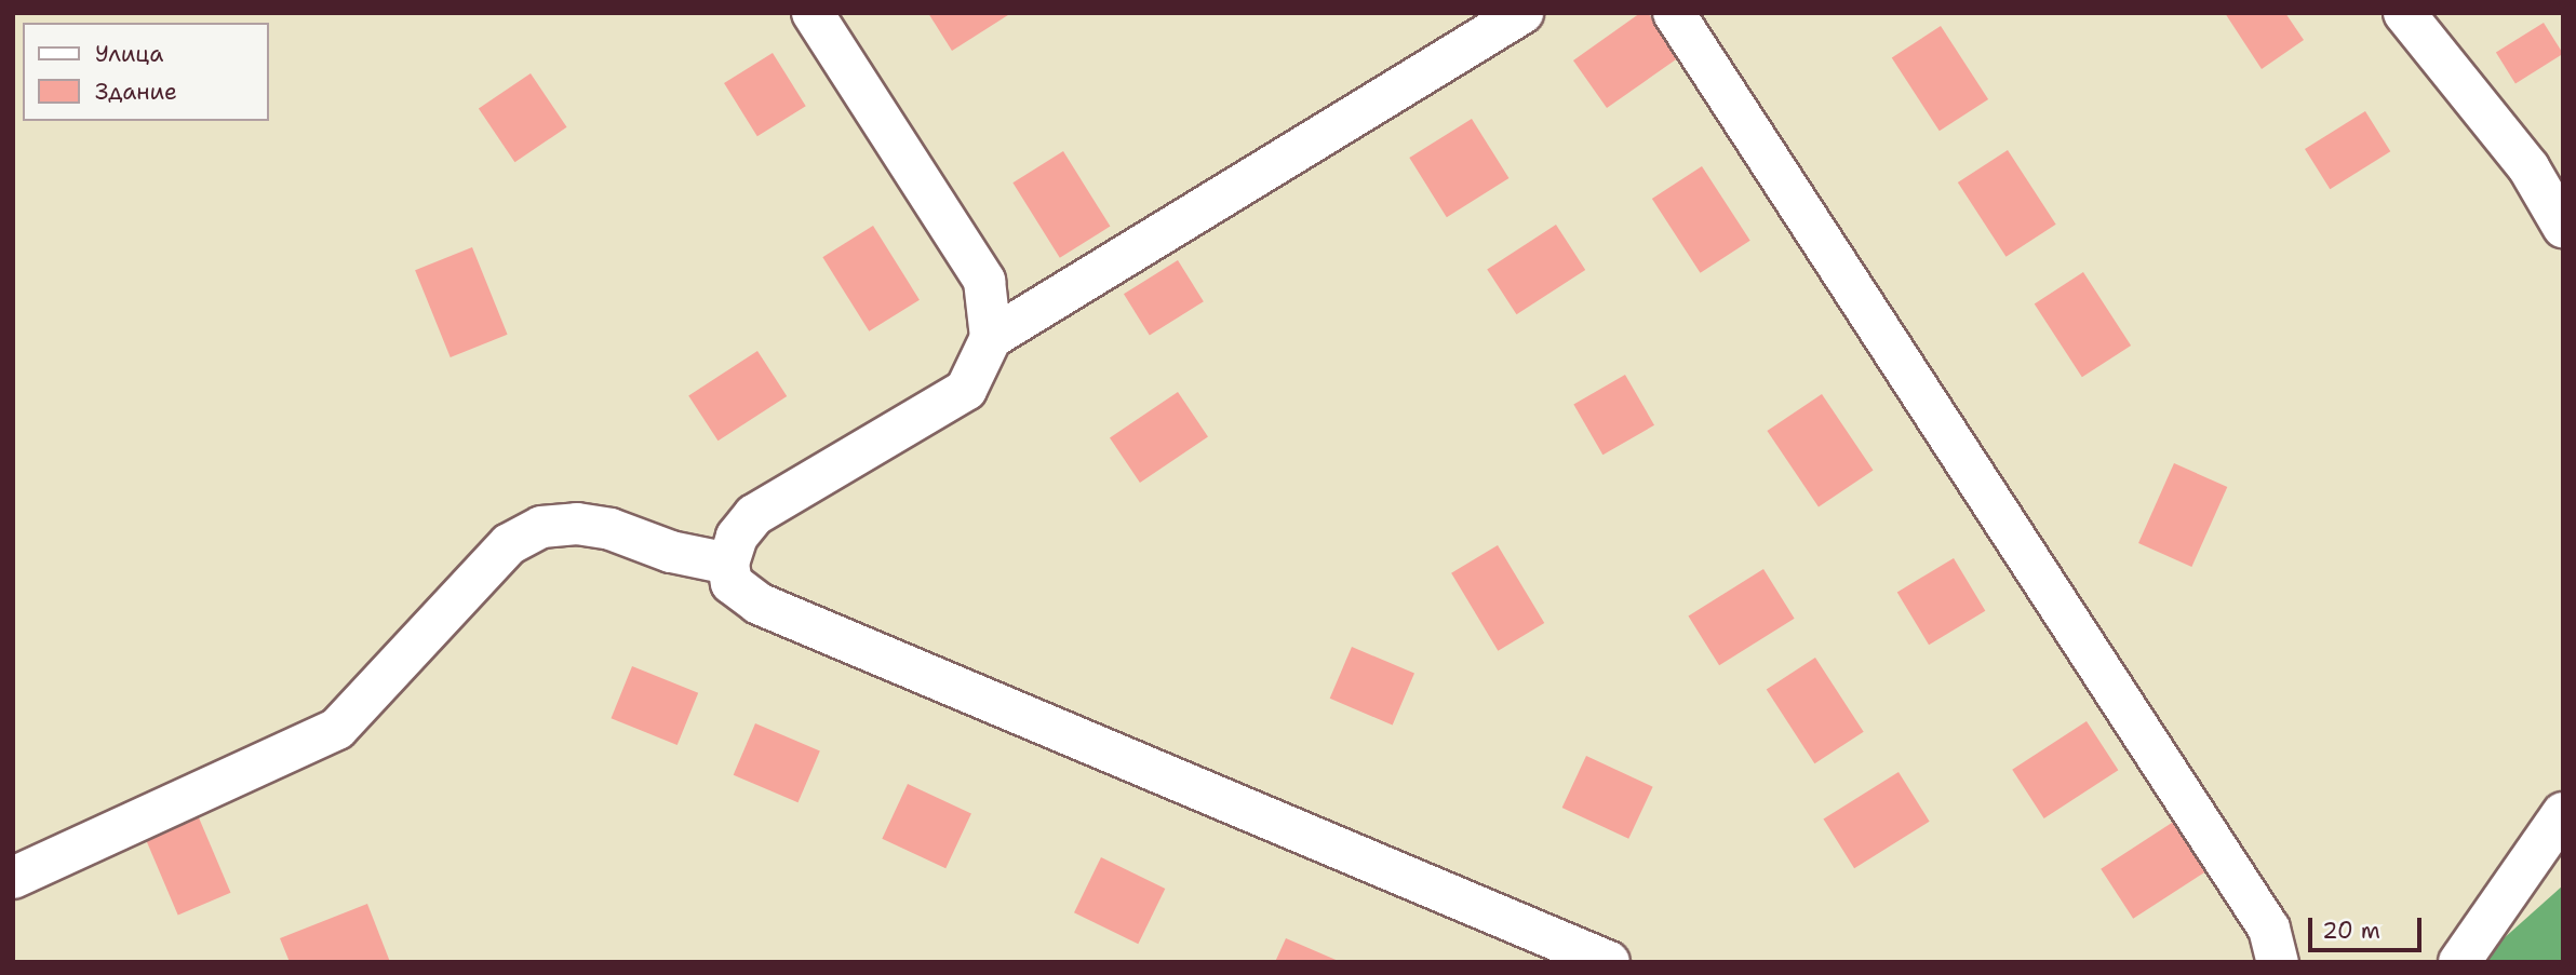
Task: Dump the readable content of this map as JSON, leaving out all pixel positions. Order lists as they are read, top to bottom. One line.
{"legend":["Улица","Здание"],"scale_bar":"20 m"}
